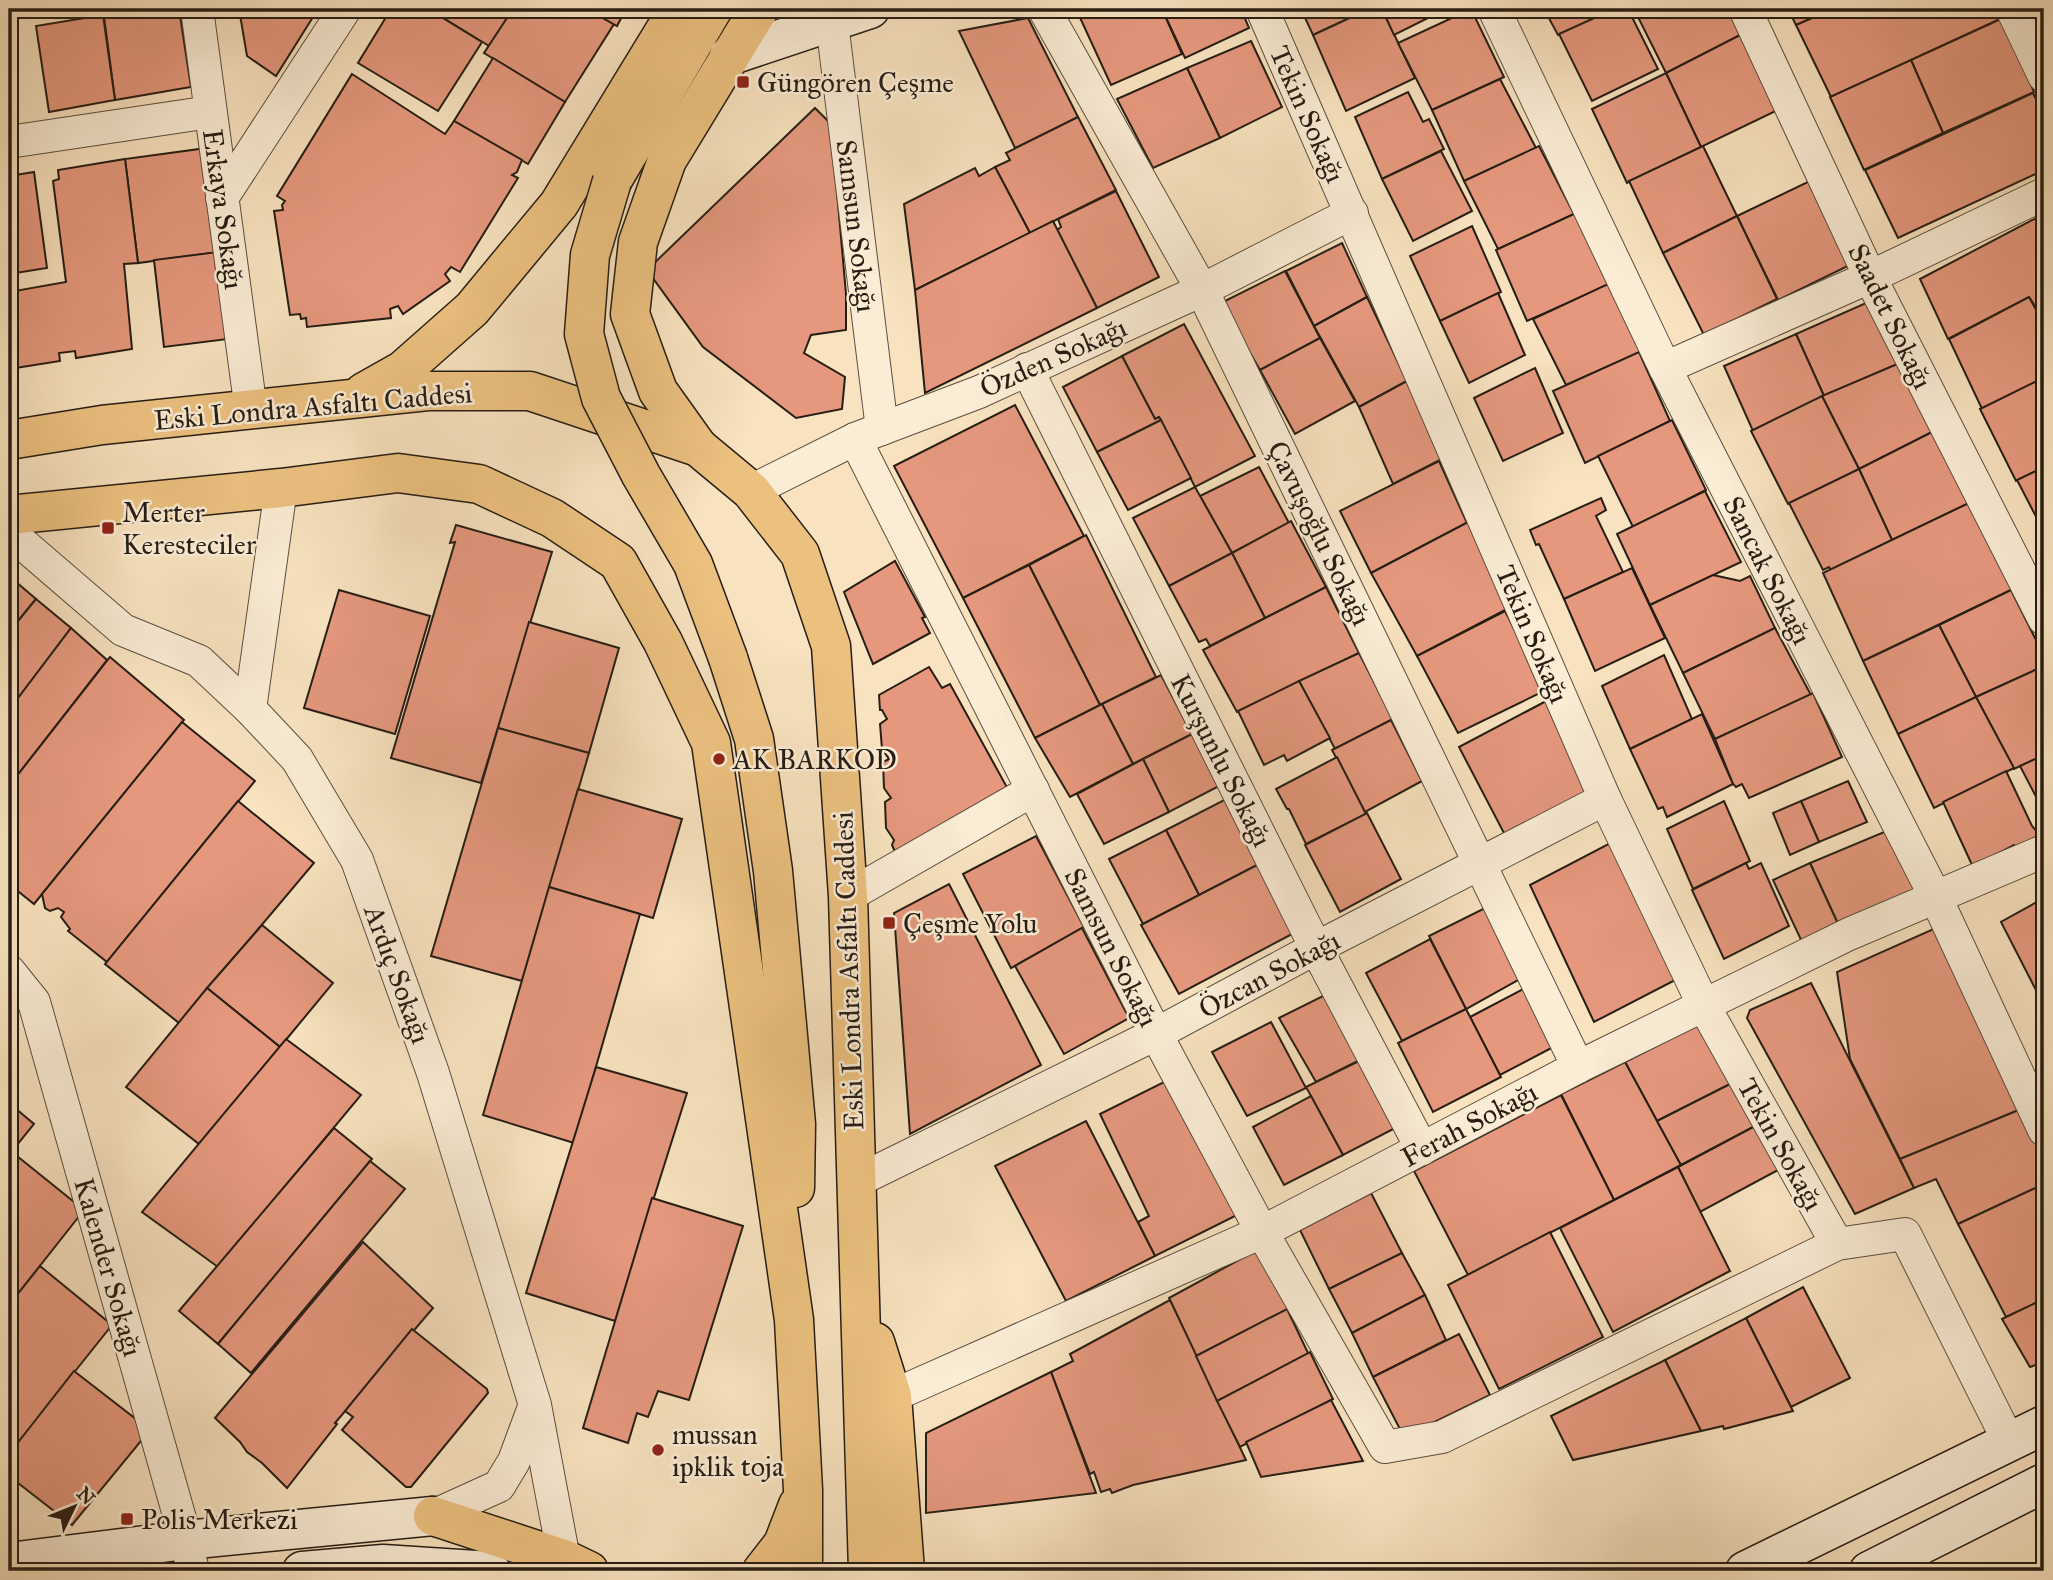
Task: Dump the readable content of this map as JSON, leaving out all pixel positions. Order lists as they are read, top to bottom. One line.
{"streets":{"main road":["Eski Londra Asfaltı Caddesi"],"street":["Tekin Sokağı","Erkaya Sokağı","Samsun Sokağı","Saadet Sokağı","Özden Sokağı","Çavuşoğlu Sokağı","Sancak Sokağı","Kurşunlu Sokağı","Ardıç Sokağı","Özcan Sokağı","Ferah Sokağı","Kalender Sokağı"]},"crossings":[["Tekin Sokağı","Samsun Sokağı"],["Tekin Sokağı","Özden Sokağı"],["Tekin Sokağı","Özcan Sokağı"],["Tekin Sokağı","Ferah Sokağı"],["Erkaya Sokağı","Eski Londra Asfaltı Caddesi"],["Samsun Sokağı","Özden Sokağı"],["Samsun Sokağı","Özcan Sokağı"],["Samsun Sokağı","Ferah Sokağı"],["Özden Sokağı","Eski Londra Asfaltı Caddesi"],["Özden Sokağı","Çavuşoğlu Sokağı"],["Özden Sokağı","Kurşunlu Sokağı"],["Eski Londra Asfaltı Caddesi","Özcan Sokağı"],["Çavuşoğlu Sokağı","Özcan Sokağı"],["Çavuşoğlu Sokağı","Ferah Sokağı"],["Sancak Sokağı","Ferah Sokağı"],["Kurşunlu Sokağı","Özcan Sokağı"],["Kurşunlu Sokağı","Ferah Sokağı"]],"places":{"transit":["Güngören Çeşme","Merter Keresteciler","Çeşme Yolu","Polis Merkezi"],"other":["AK BARKOD","mussan ipklik toja"]},"north":"top right"}
